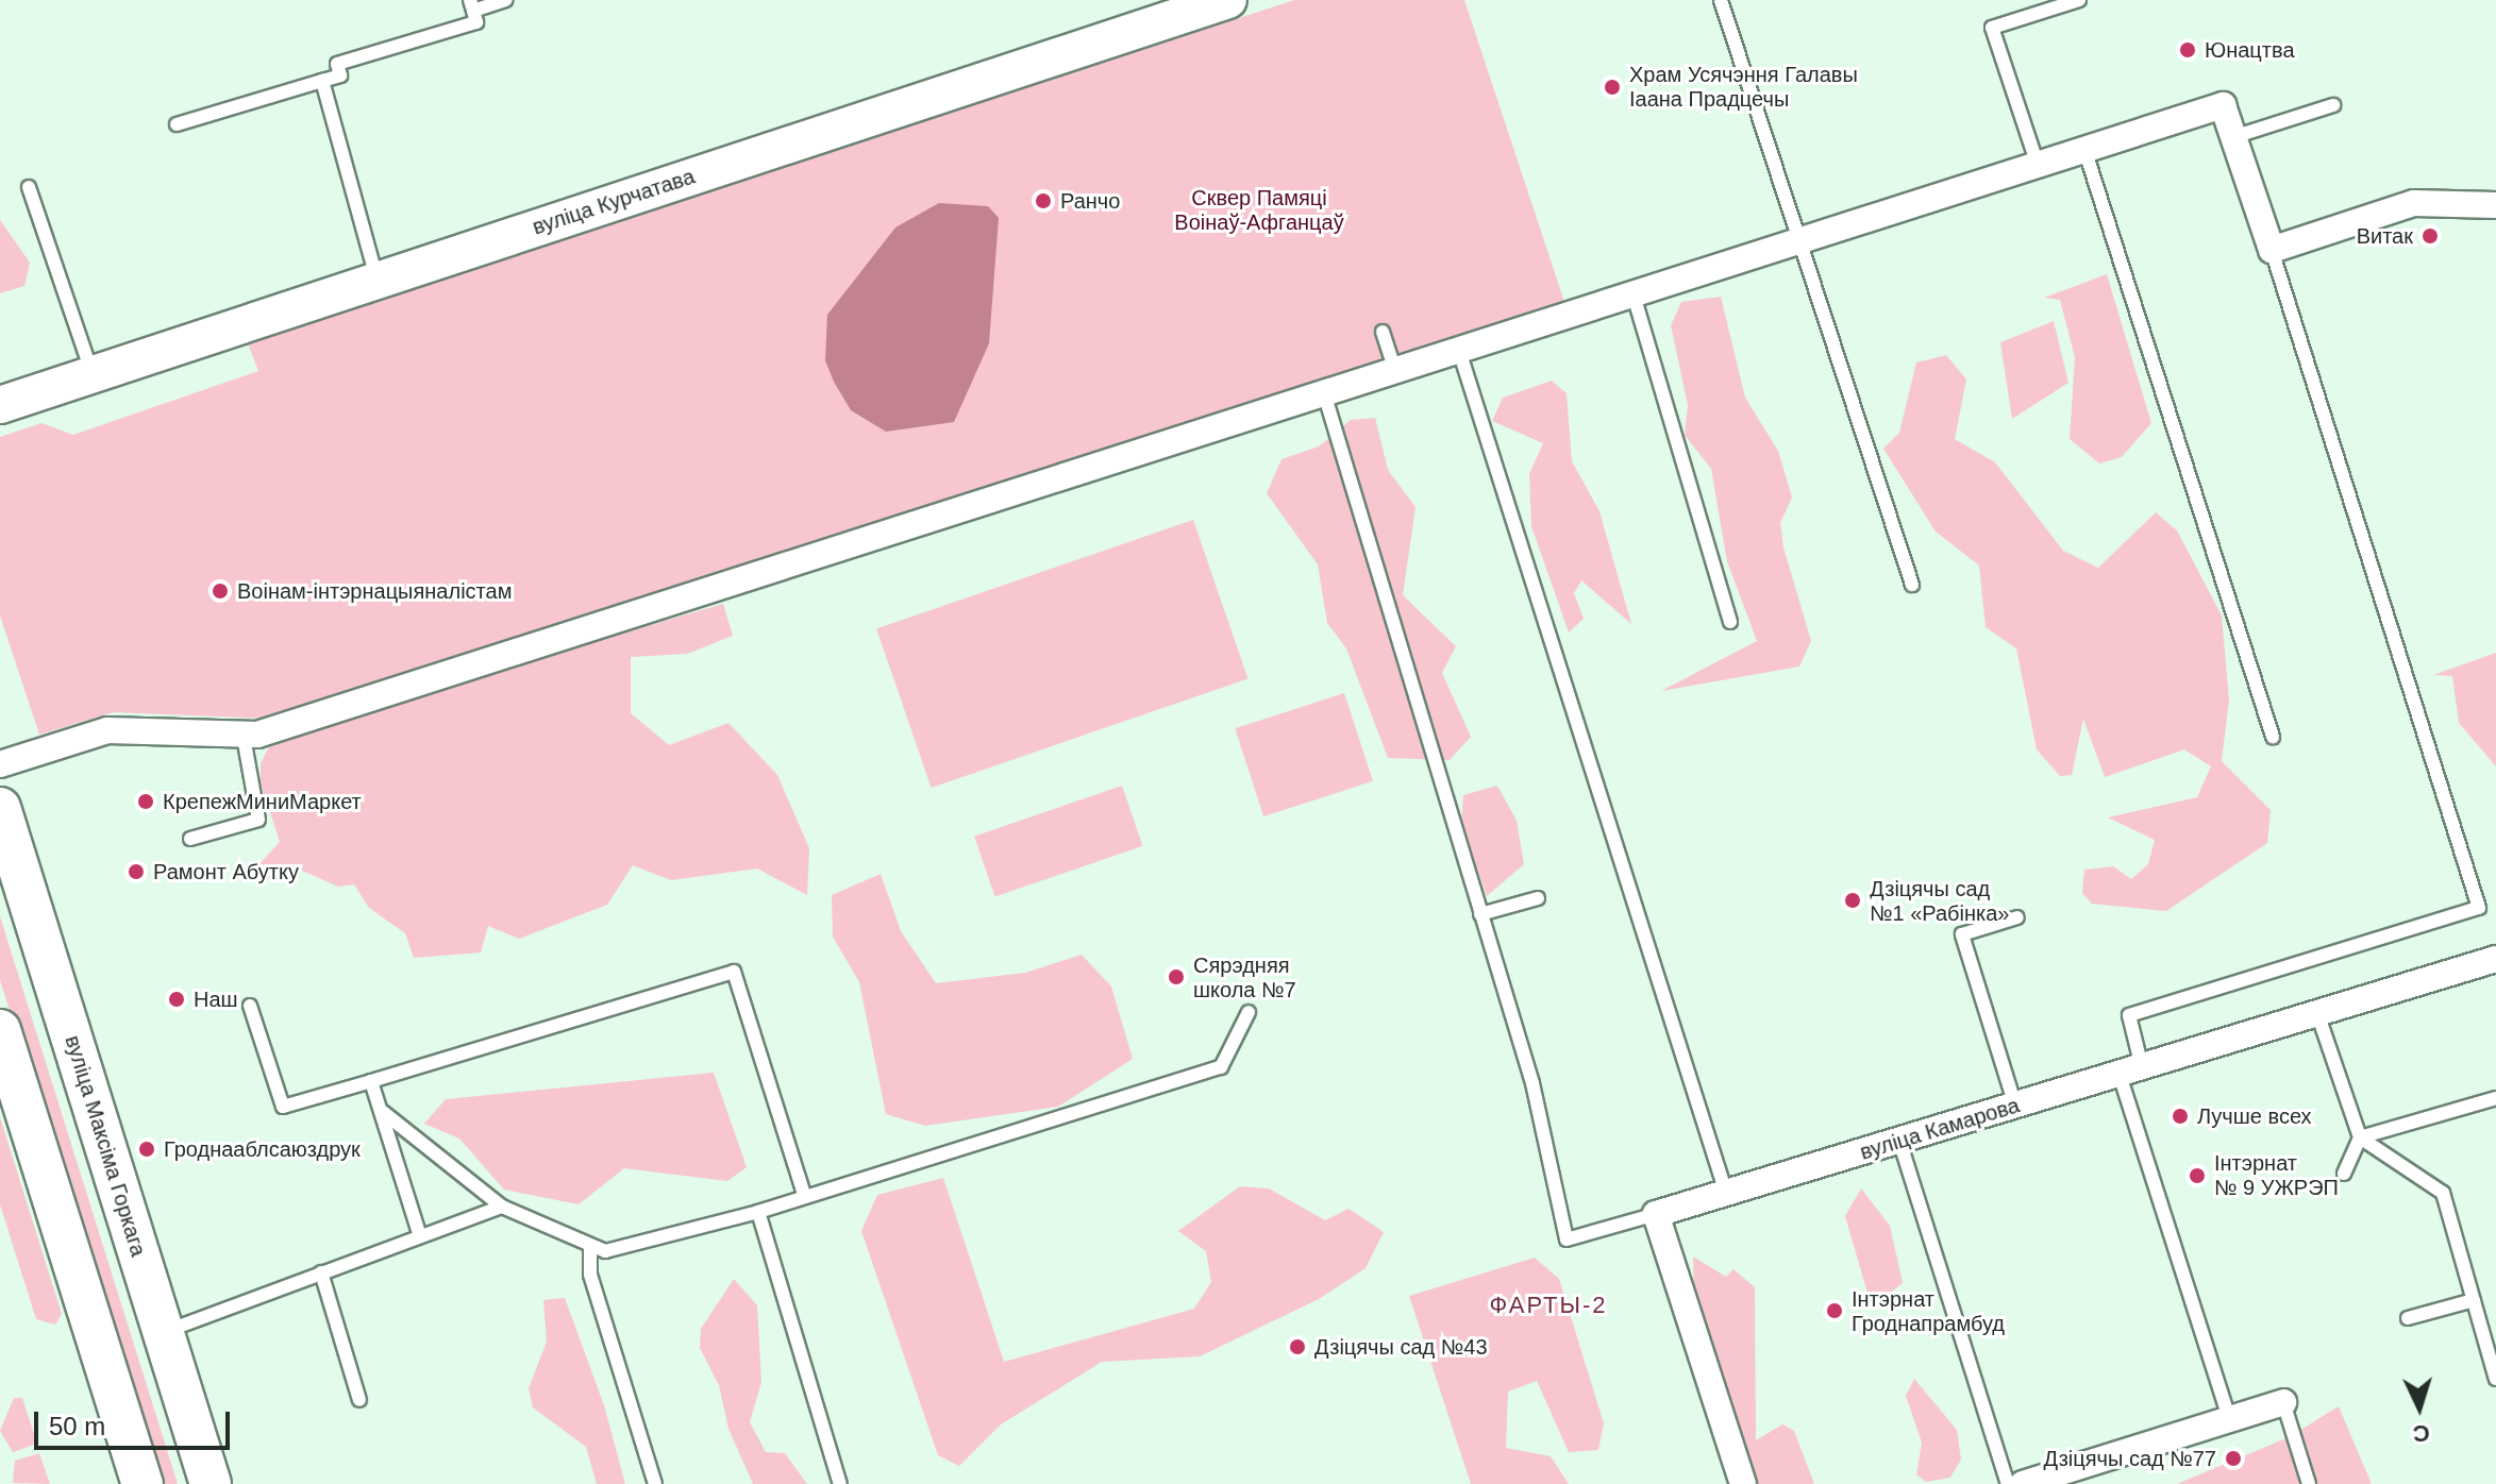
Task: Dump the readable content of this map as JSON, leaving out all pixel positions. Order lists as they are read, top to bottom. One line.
{"streets":{"main road":["вуліца Курчатава","вуліца Максіма Горкага"],"street":["вуліца Камарова"]},"districts":["ФАРТЫ-2"],"parks":["Сквер Памяці Воінаў-Афганцаў"],"places":["Юнацтва","Храм Усячэння Галавы Іаана Прадцечы","Ранчо","Витак","Воінам-інтэрнацыяналістам","КрепежМиниМаркет","Рамонт Абутку","Дзіцячы сад №1 «Рабінка»","Сярэдняя школа №7","Наш","Лучше всех","Гроднааблсаюздрук","Інтэрнат № 9 УЖРЭП","Інтэрнат Гроднапрамбуд","Дзіцячы сад №43","Дзіцячы сад №77"],"scale_bar":"50 m","north":"bottom"}
